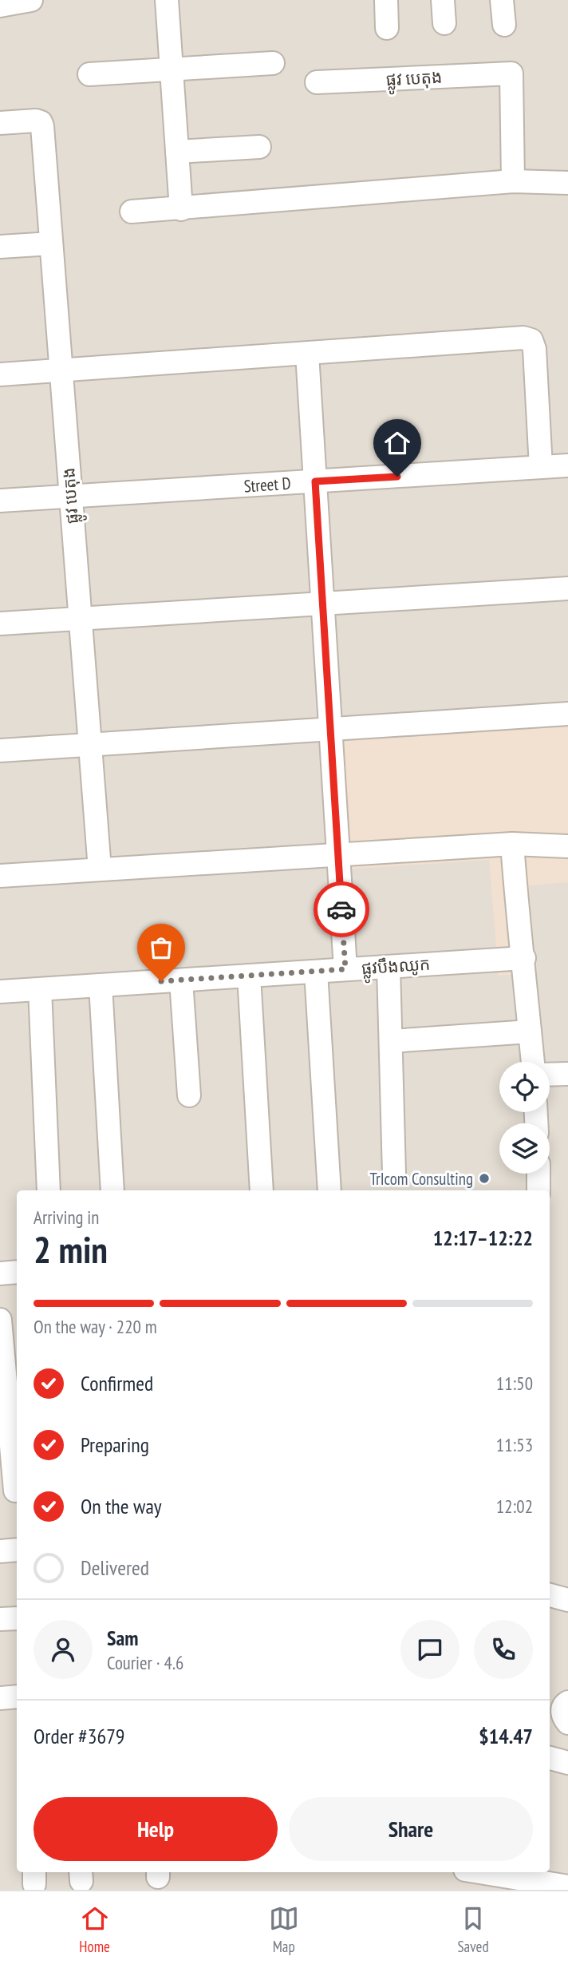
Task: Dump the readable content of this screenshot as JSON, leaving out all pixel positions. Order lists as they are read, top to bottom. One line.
{"streets":{"street":["ផ្លូវ បេតុង","Street D","ផ្លូវបឹងឈូក"]},"crossings":[["ផ្លូវ បេតុង","Street D"]],"places":["TrIcom Consulting"],"page":{"heading":["2 min","Arriving in","12:17–12:22"],"panel":["Sam","Courier · 4.6","Order #3679","$14.47"],"bar":"On the way · 220 m","list":[["Confirmed","11:50"],["Preparing","11:53"],["On the way","12:02"],"Delivered"],"buttons":["Help","Share"],"tabs":["Home","Map","Saved"]}}
